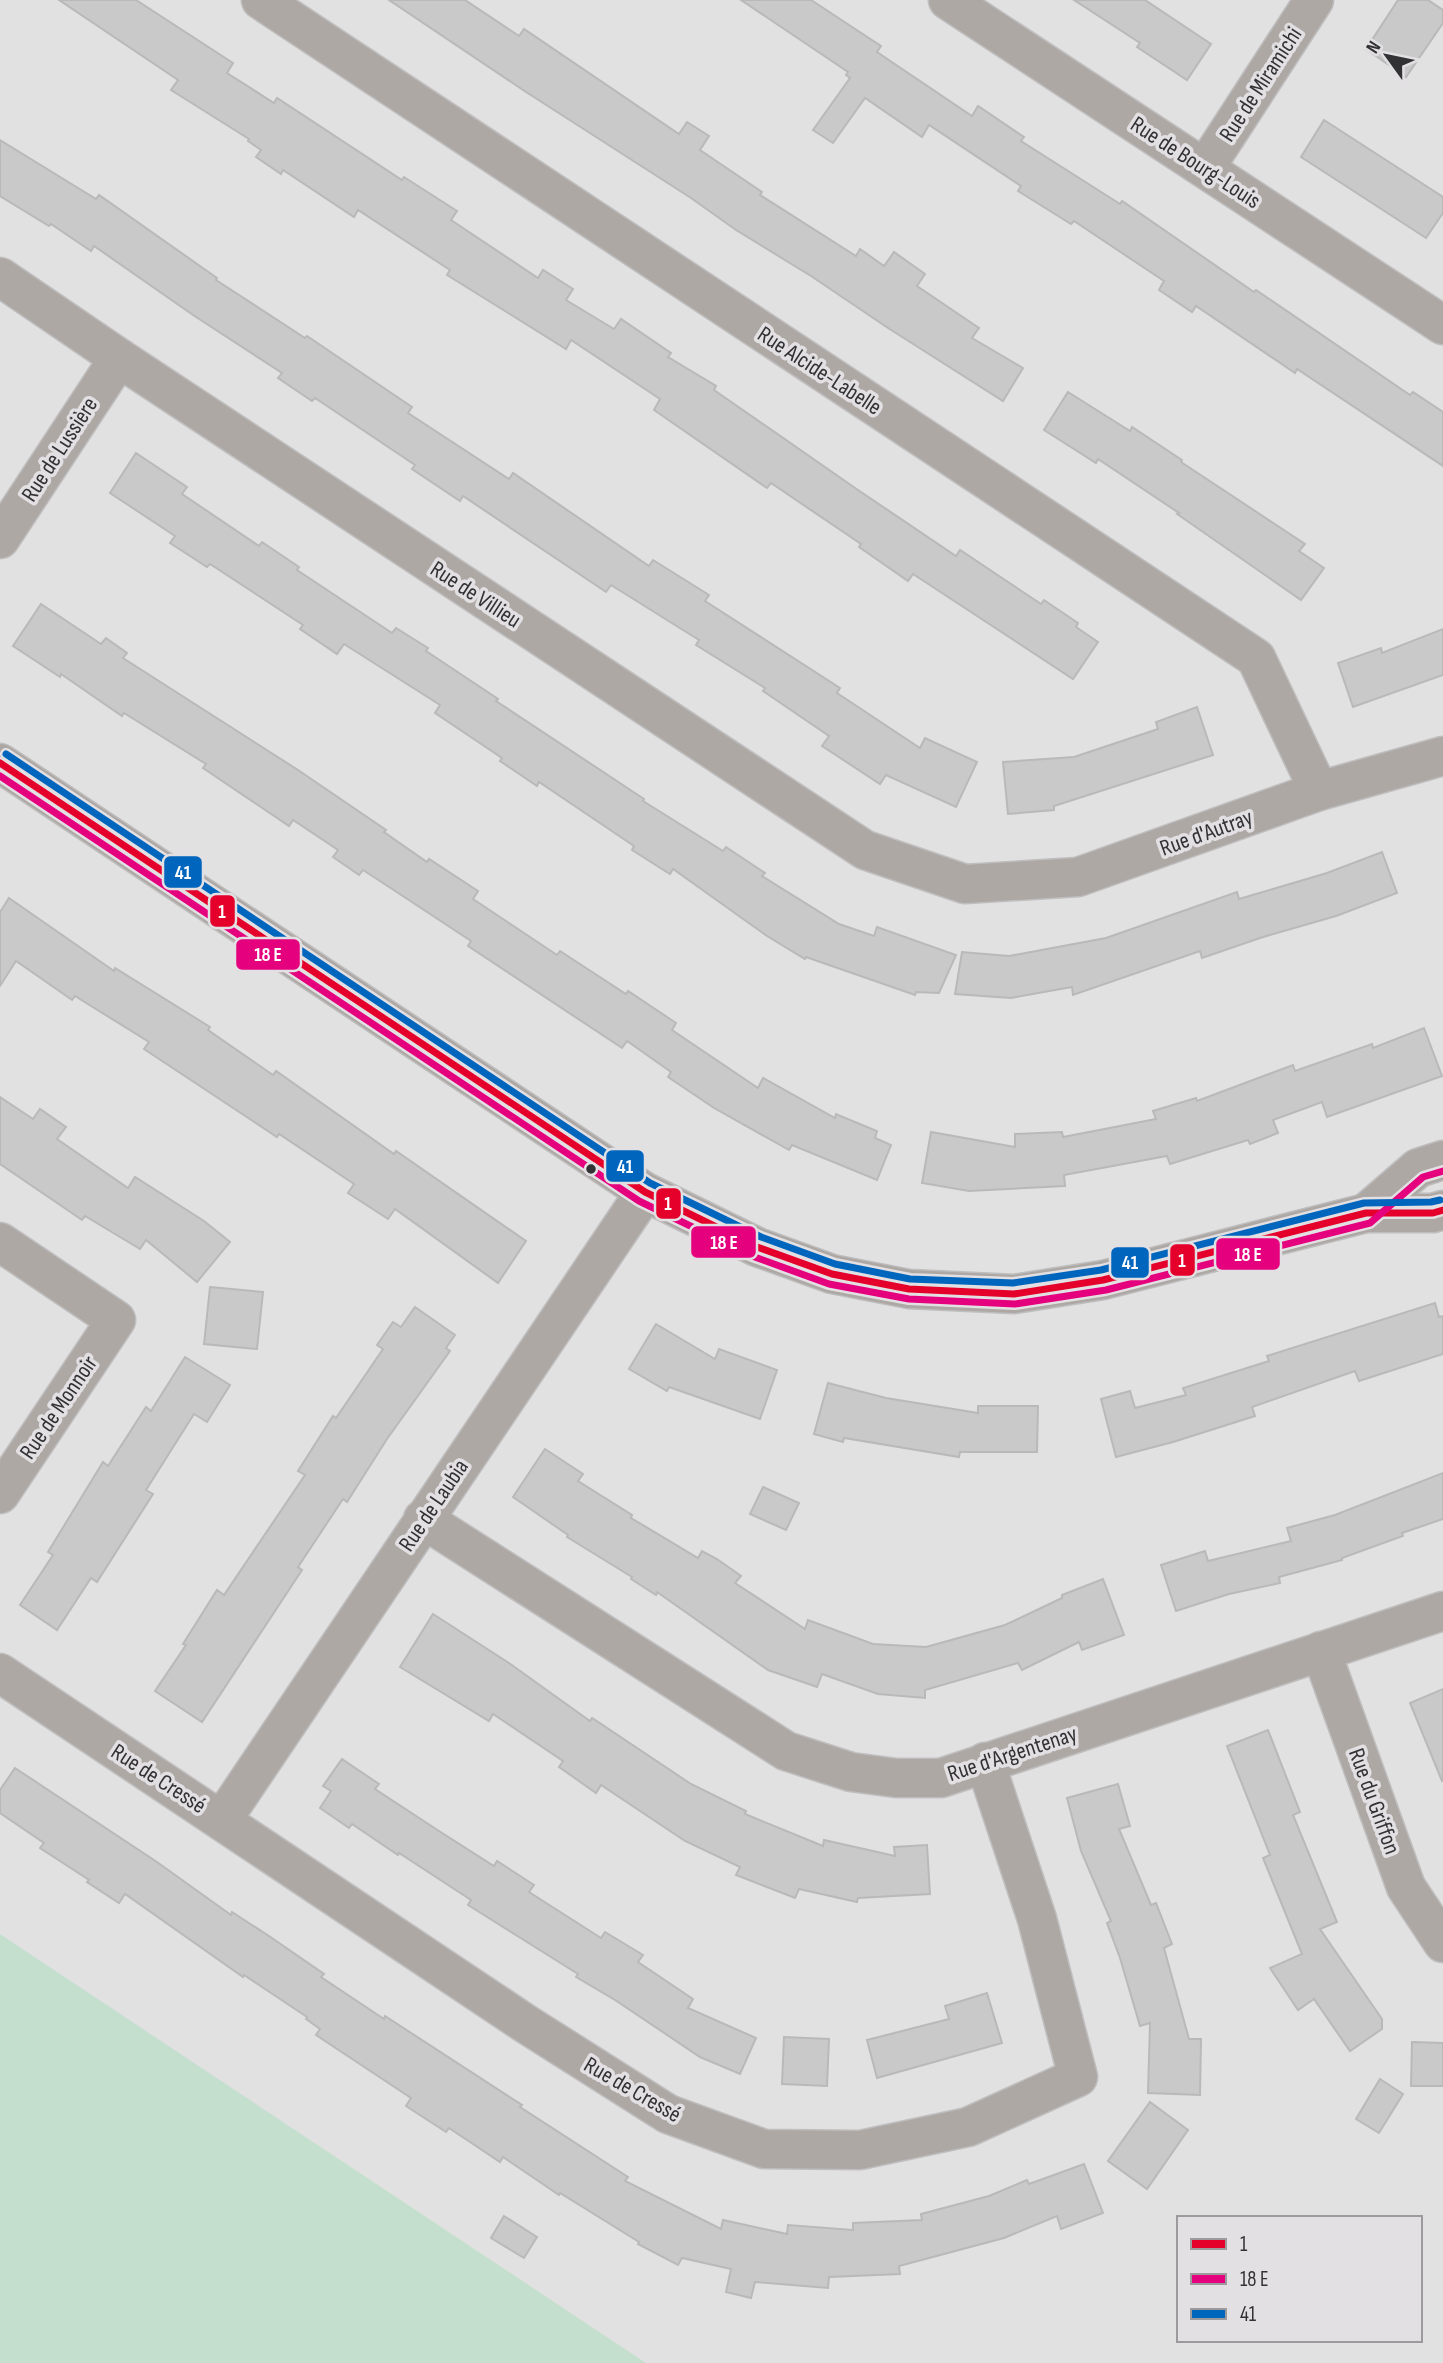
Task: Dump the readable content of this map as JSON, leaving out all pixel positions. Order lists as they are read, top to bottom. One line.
{"streets":{"street":["Rue de Miramichi","Rue de Bourg-Louis","Rue Alcide-Labelle","Rue de Lussière","Rue de Villieu","Rue d'Autray","Rue de Monnoir","Rue de Laubia","Rue d'Argentenay","Rue de Cressé","Rue du Griffon"]},"crossings":[["Rue de Miramichi","Rue de Bourg-Louis"],["Rue Alcide-Labelle","Rue d'Autray"],["Rue de Lussière","Rue de Villieu"],["Rue de Villieu","Rue d'Autray"],["Rue de Laubia","Rue d'Argentenay"],["Rue de Laubia","Rue de Cressé"],["Rue d'Argentenay","Rue de Cressé"],["Rue d'Argentenay","Rue du Griffon"]],"lines":["transit line 41","transit line 1"],"legend":["1","18 E","41"],"north":"top left"}
